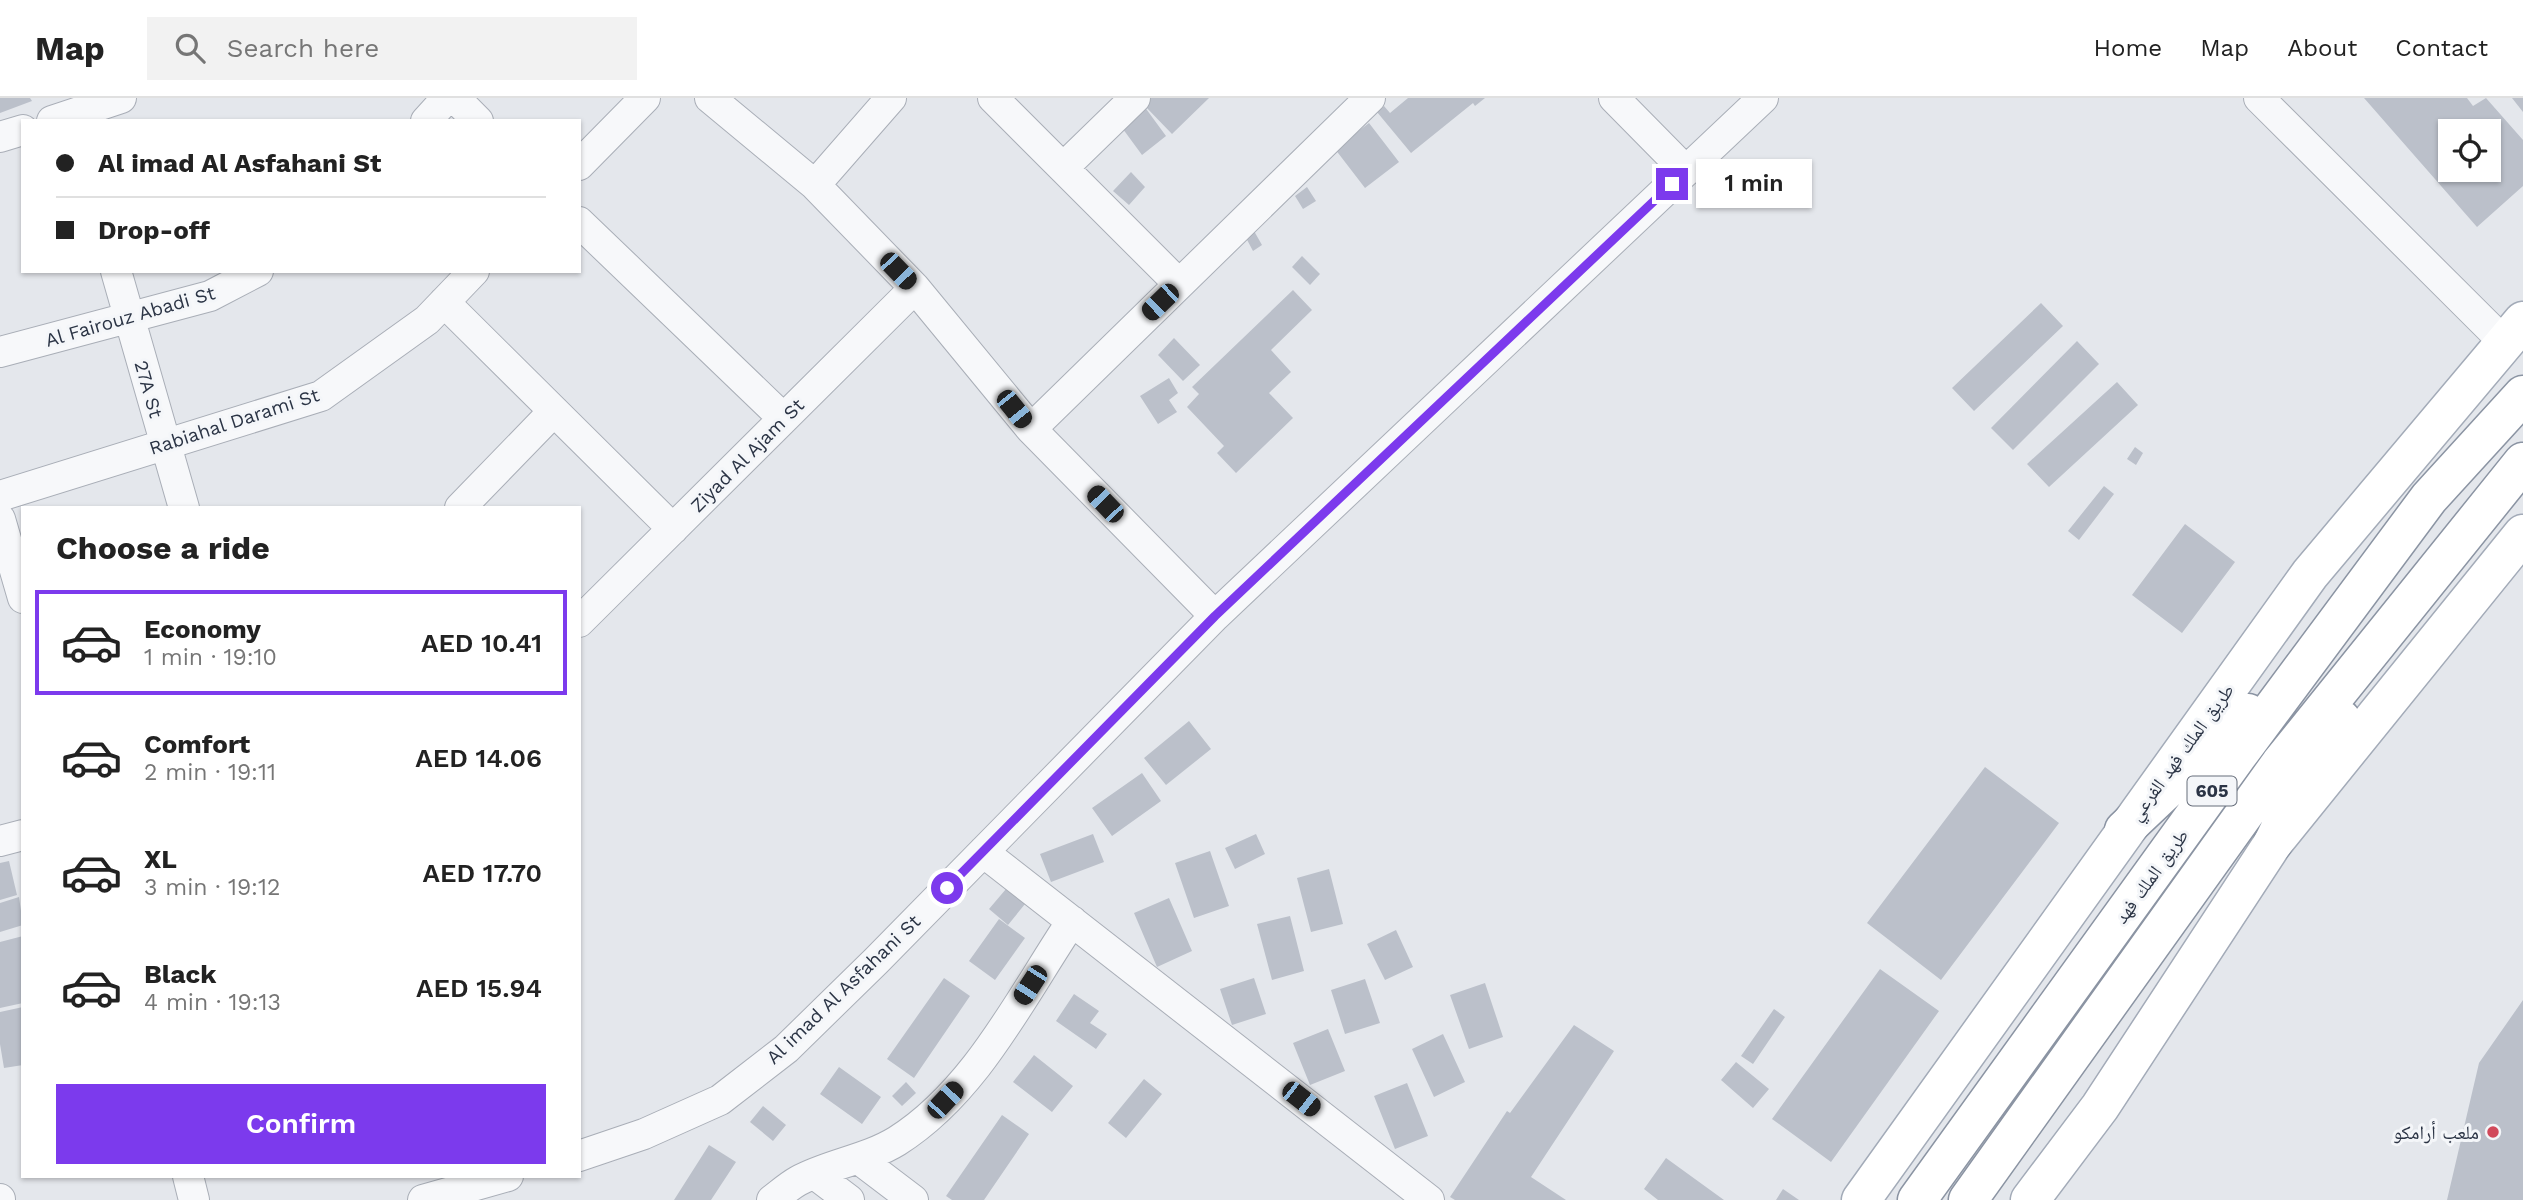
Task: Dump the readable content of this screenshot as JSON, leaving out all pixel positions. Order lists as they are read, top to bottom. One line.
{"streets":{"main road":["طريق الملك فهد الفرعي","605","طريق الملك فهد"],"street":["Al Fairouz Abadi St","27A St","Rabiahal Darami St","Ziyad Al Ajam St","Al imad Al Asfahani St"]},"crossings":[["Al Fairouz Abadi St","27A St"],["27A St","Rabiahal Darami St"]],"places":["ملعب أرامكو"],"page":{"header":"Map","search":"Search here","nav":["Home","Map","About","Contact"],"banner":["Al imad Al Asfahani St","Drop-off"],"bubble":"1 min","heading":"Choose a ride","list":[{"name":"Economy","note":"1 min · 19:10","value":"AED 10.41"},{"name":"Comfort","note":"2 min · 19:11","value":"AED 14.06"},{"name":"XL","note":"3 min · 19:12","value":"AED 17.70"},{"name":"Black","note":"4 min · 19:13","value":"AED 15.94"}],"buttons":"Confirm"}}
